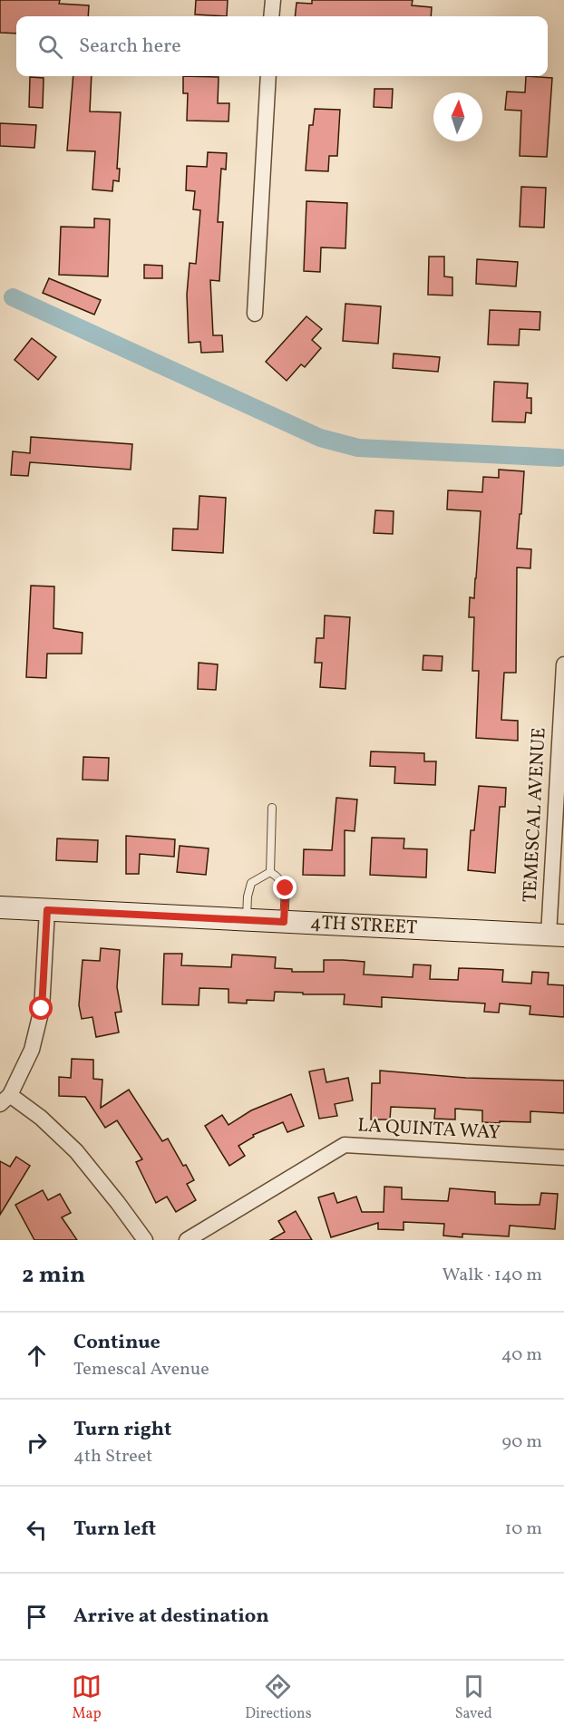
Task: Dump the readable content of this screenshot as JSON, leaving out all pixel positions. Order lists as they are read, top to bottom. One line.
{"streets":{"street":["TEMESCAL AVENUE","4TH STREET","LA QUINTA WAY"]},"crossings":[["TEMESCAL AVENUE","4TH STREET"]],"north":"top","page":{"search":"Search here","heading":["2 min","Walk · 140 m"],"list":[["Continue","Temescal Avenue","40 m"],["Turn right","4th Street","90 m"],["Turn left","10 m"],"Arrive at destination"],"nav":["Map","Directions","Saved"]}}
